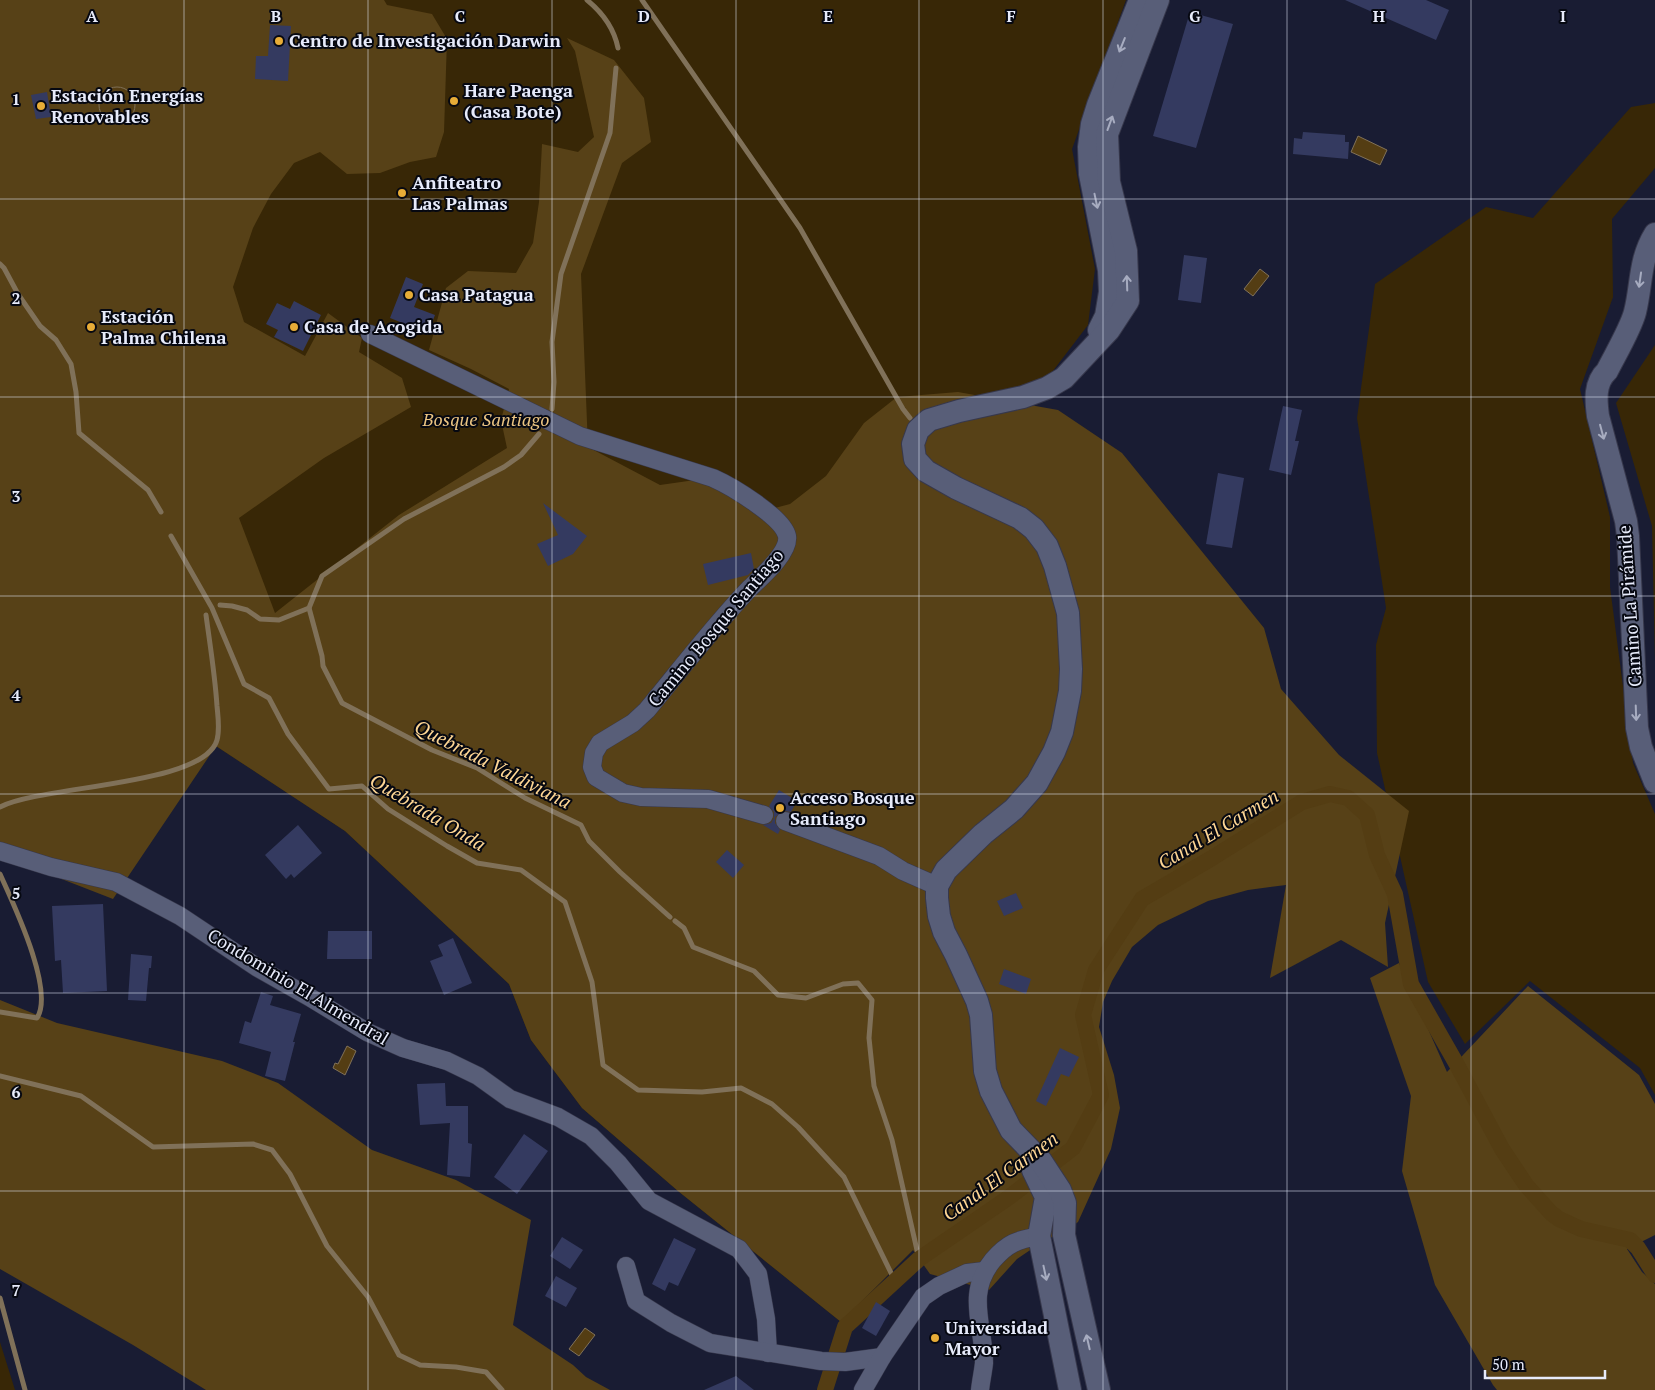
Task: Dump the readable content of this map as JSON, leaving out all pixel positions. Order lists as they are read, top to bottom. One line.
{"streets":{"street":["Camino La Pirámide","Camino Bosque Santiago","Condominio El Almendral"]},"one_way":["Camino La Pirámide"],"water":["Quebrada Valdiviana","Quebrada Onda","Canal El Carmen"],"parks":["Bosque Santiago"],"places":["Centro de Investigación Darwin","Hare Paenga (Casa Bote)","Estación Energías Renovables","Anfiteatro Las Palmas","Casa Patagua","Estación Palma Chilena","Casa de Acogida","Acceso Bosque Santiago","Universidad Mayor"],"scale_bar":"50 m","grid":{"columns":["A","B","C","D","E","F","G","H","I"],"rows":["1","2","3","4","5","6","7"]}}
